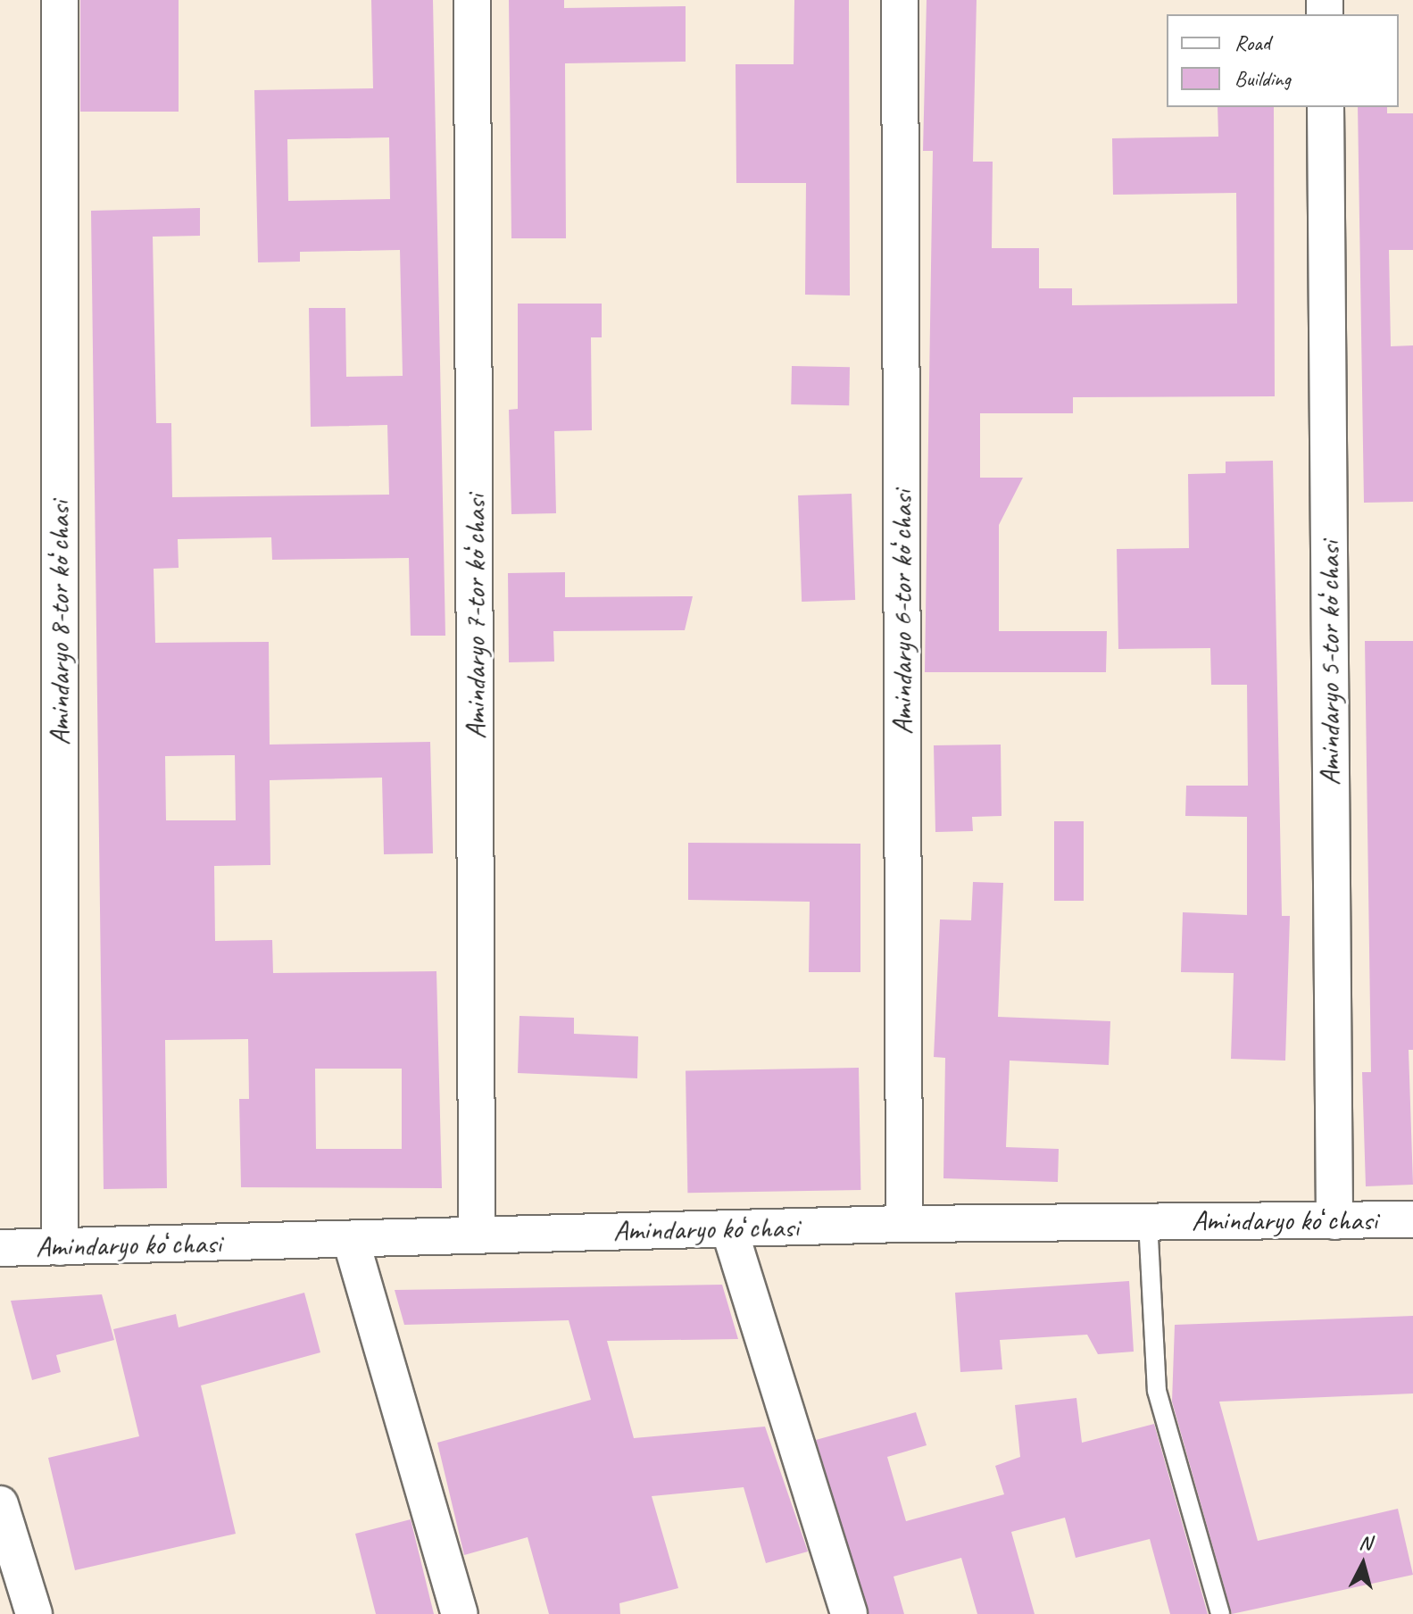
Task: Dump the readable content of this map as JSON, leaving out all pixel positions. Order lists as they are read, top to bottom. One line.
{"streets":{"street":["Amindaryo 6-tor koʻchasi","Amindaryo 7-tor koʻchasi","Amindaryo 8-tor koʻchasi","Amindaryo 5-tor koʻchasi","Amindaryo koʻchasi"]},"crossings":[["Amindaryo 6-tor koʻchasi","Amindaryo koʻchasi"],["Amindaryo 7-tor koʻchasi","Amindaryo koʻchasi"],["Amindaryo 8-tor koʻchasi","Amindaryo koʻchasi"],["Amindaryo 5-tor koʻchasi","Amindaryo koʻchasi"]],"legend":["Road","Building"],"north":"top"}
